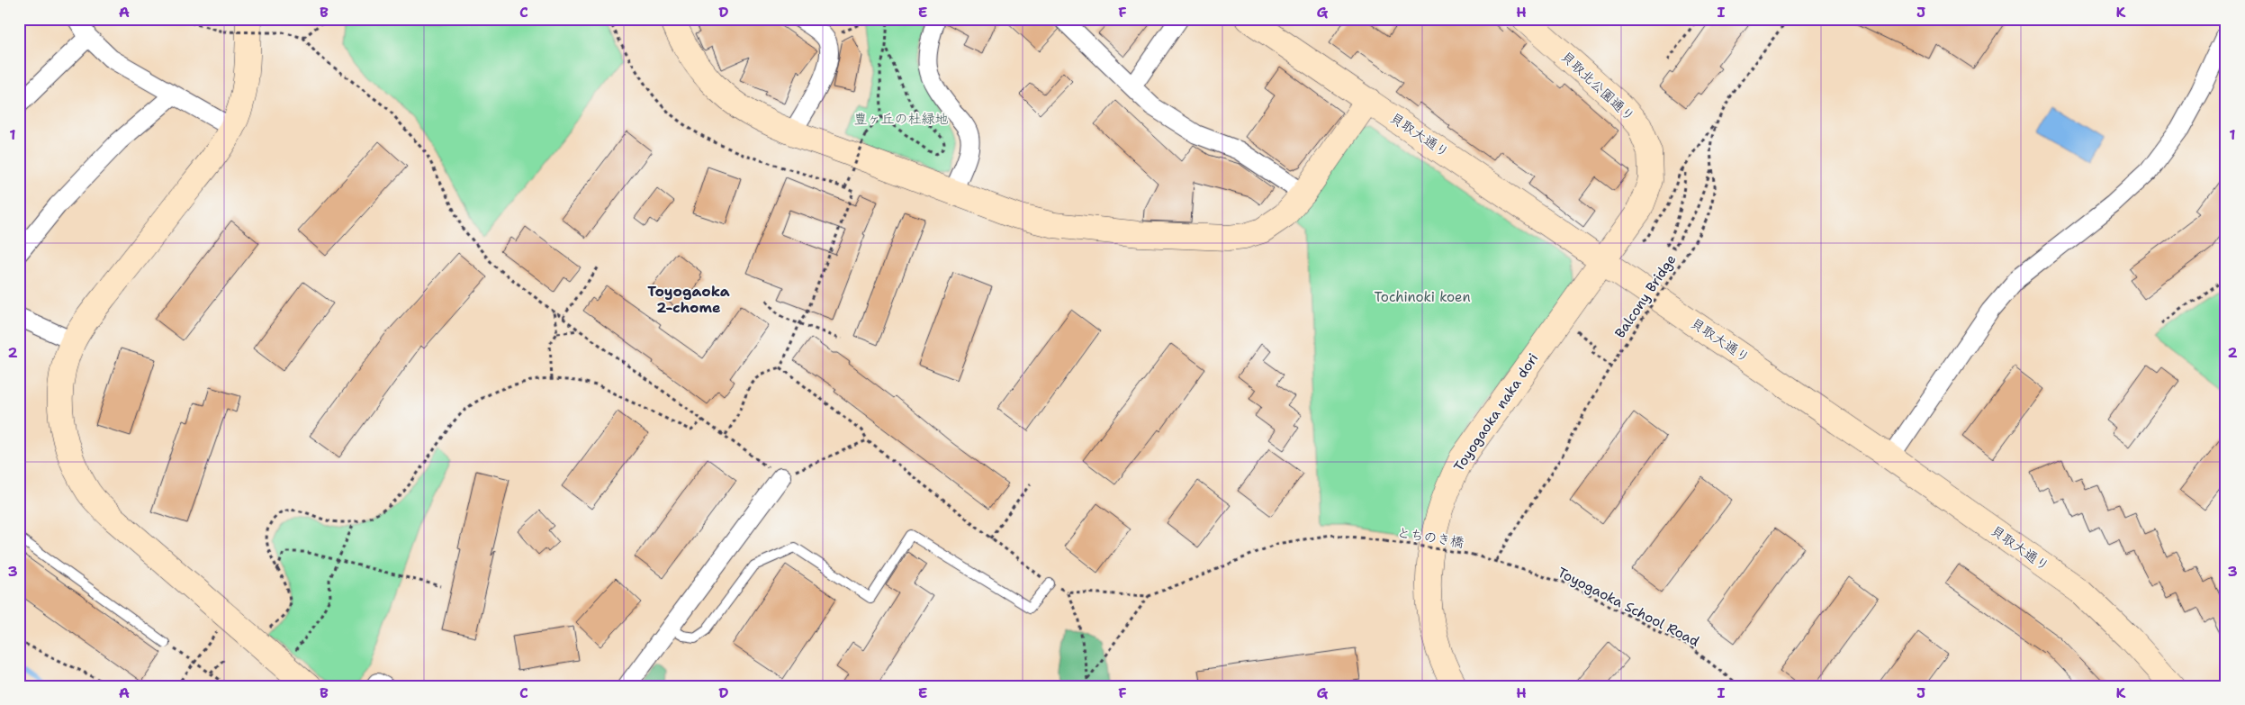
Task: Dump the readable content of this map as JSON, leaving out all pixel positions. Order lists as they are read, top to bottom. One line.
{"streets":{"street":["貝取北公園通り","貝取大通り","Toyogaoka naka dori"],"path":["Balcony Bridge","とちのき橋","Toyogaoka School Road"]},"crossings":[["貝取北公園通り","貝取大通り"],["貝取北公園通り","Toyogaoka naka dori"],["貝取大通り","Toyogaoka naka dori"],["Balcony Bridge","Toyogaoka School Road"],["とちのき橋","Toyogaoka School Road"]],"districts":["Toyogaoka 2-chome"],"parks":["豊ヶ丘の杜緑地","Tochinoki koen"],"grid":{"columns":["A","B","C","D","E","F","G","H","I","J","K"],"rows":["1","2","3"]}}
